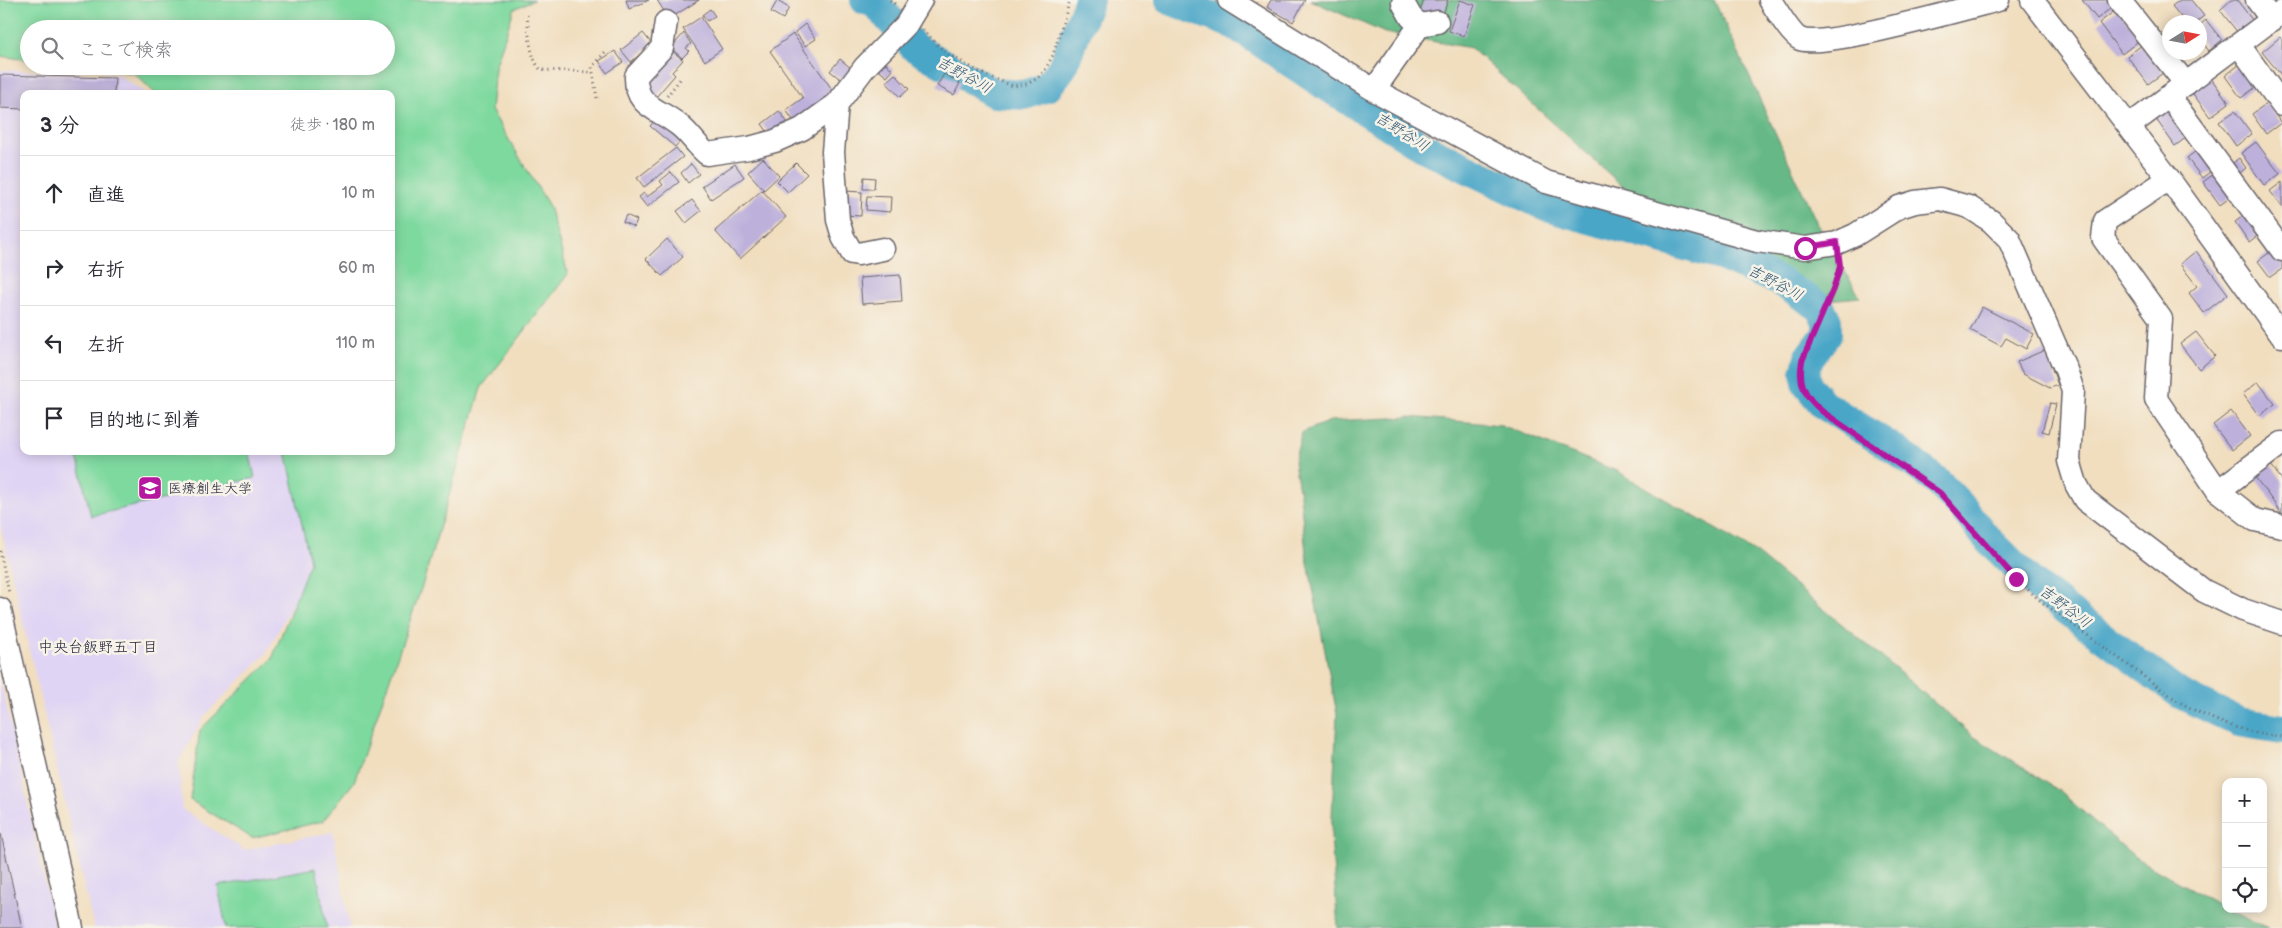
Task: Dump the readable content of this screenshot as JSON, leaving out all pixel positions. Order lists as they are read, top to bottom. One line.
{"districts":["中央台飯野五丁目"],"water":["吉野谷川"],"places":{"school or university":["医療創生大学"]},"north":"right","page":{"search":"ここで検索","heading":["3 分","徒歩 · 180 m"],"list":[["直進","10 m"],["右折","60 m"],["左折","110 m"],"目的地に到着"],"map_buttons":["+","−"]}}
